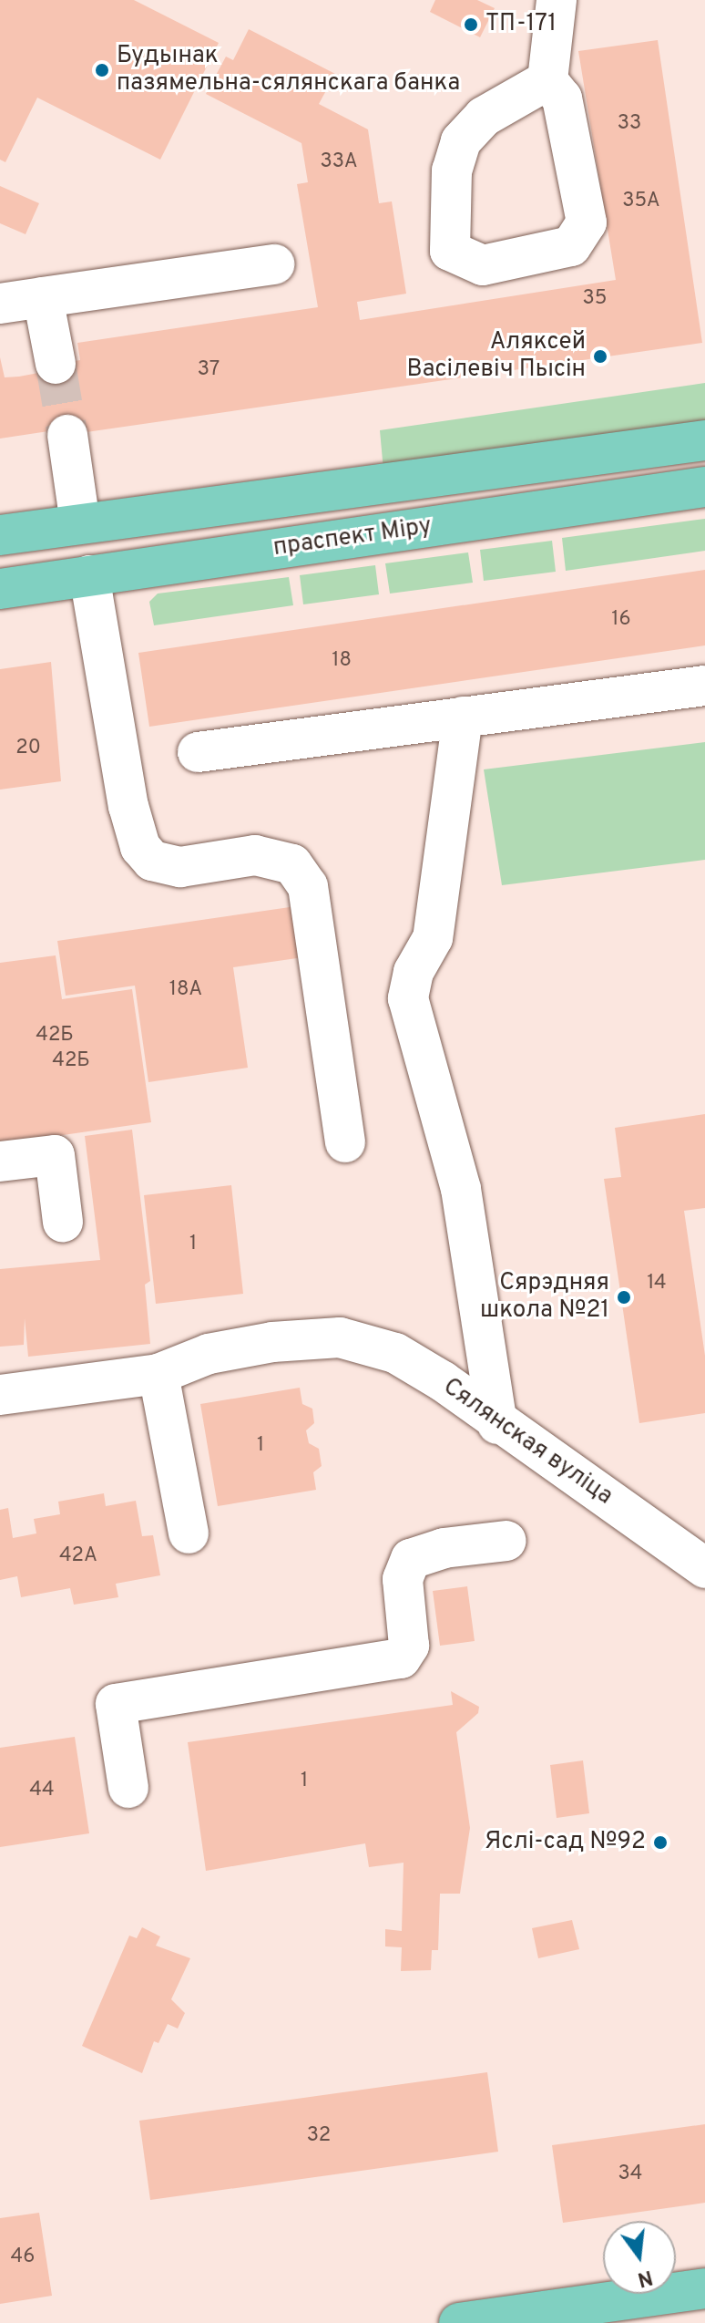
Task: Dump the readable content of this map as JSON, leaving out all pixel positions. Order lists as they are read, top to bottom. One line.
{"streets":{"main road":["праспект Міру"],"lane":["Сялянская вуліца"]},"places":["ТП-171","Будынак пазямельна-сялянскага банка","Аляксей Васілевіч Пысін","Сярэдняя школа №21","Яслі-сад №92"],"house_numbers":["33","33А","35А","35","37","16","18","20","18А","42Б","42Б","1","14","1","42А","1","44","32","34","46"],"north":"bottom"}
